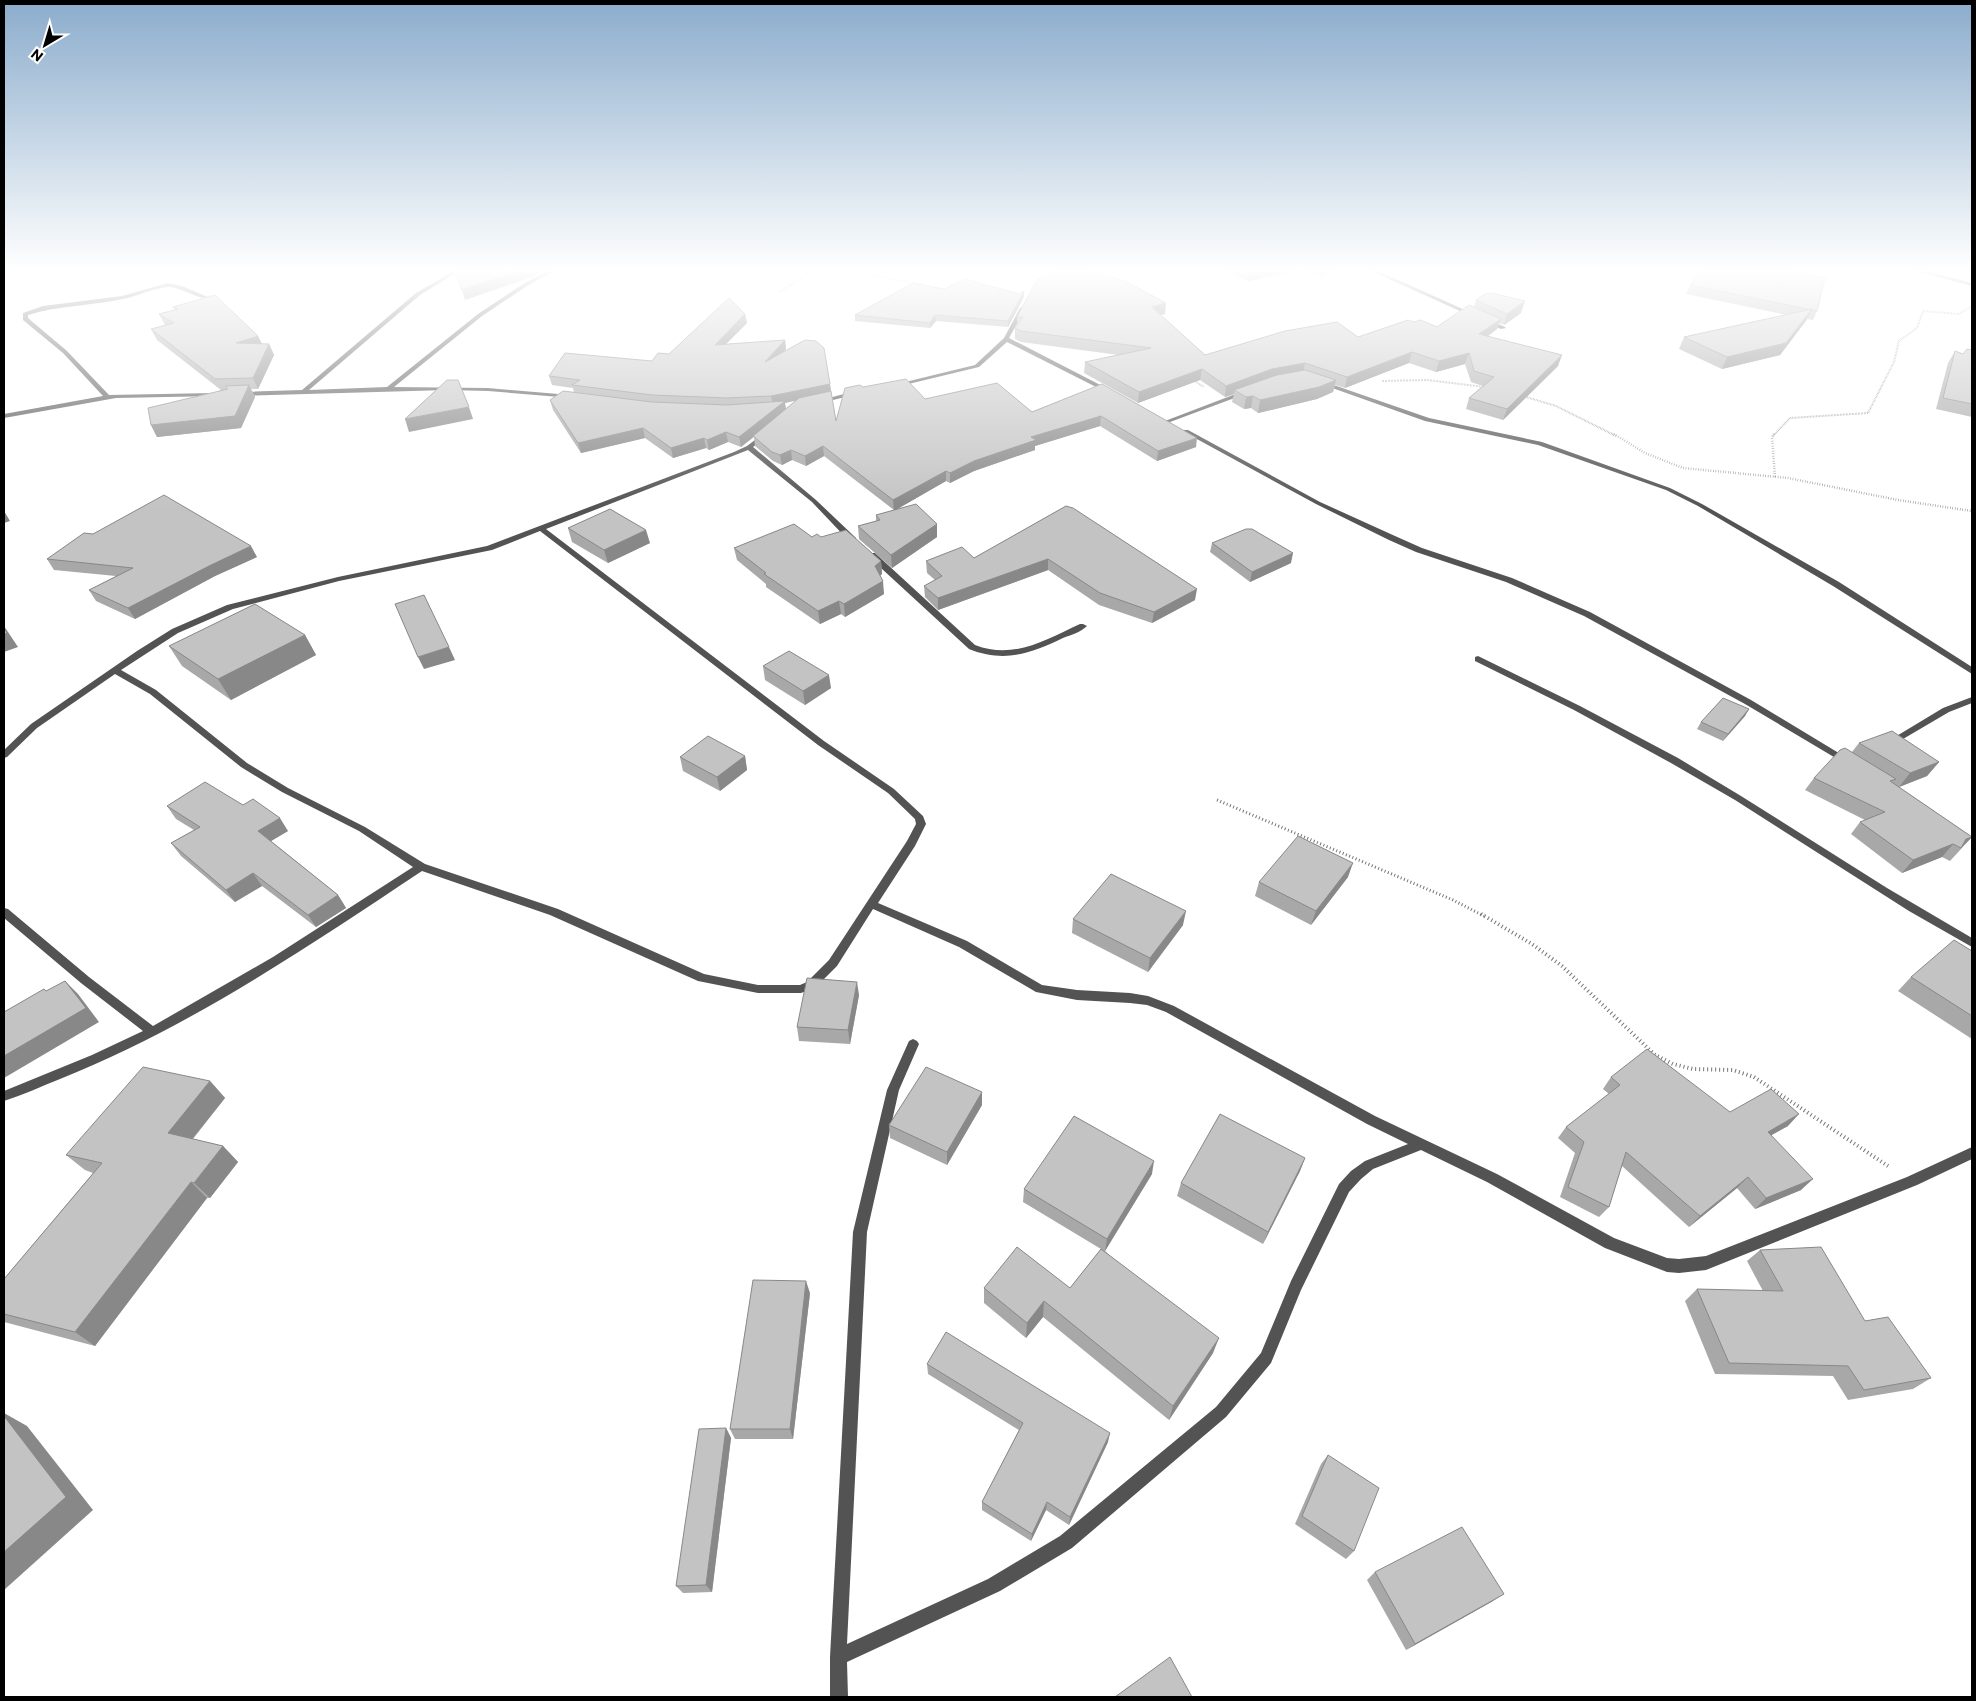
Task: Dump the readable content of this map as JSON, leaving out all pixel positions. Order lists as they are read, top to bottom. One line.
{"north":"bottom left"}
